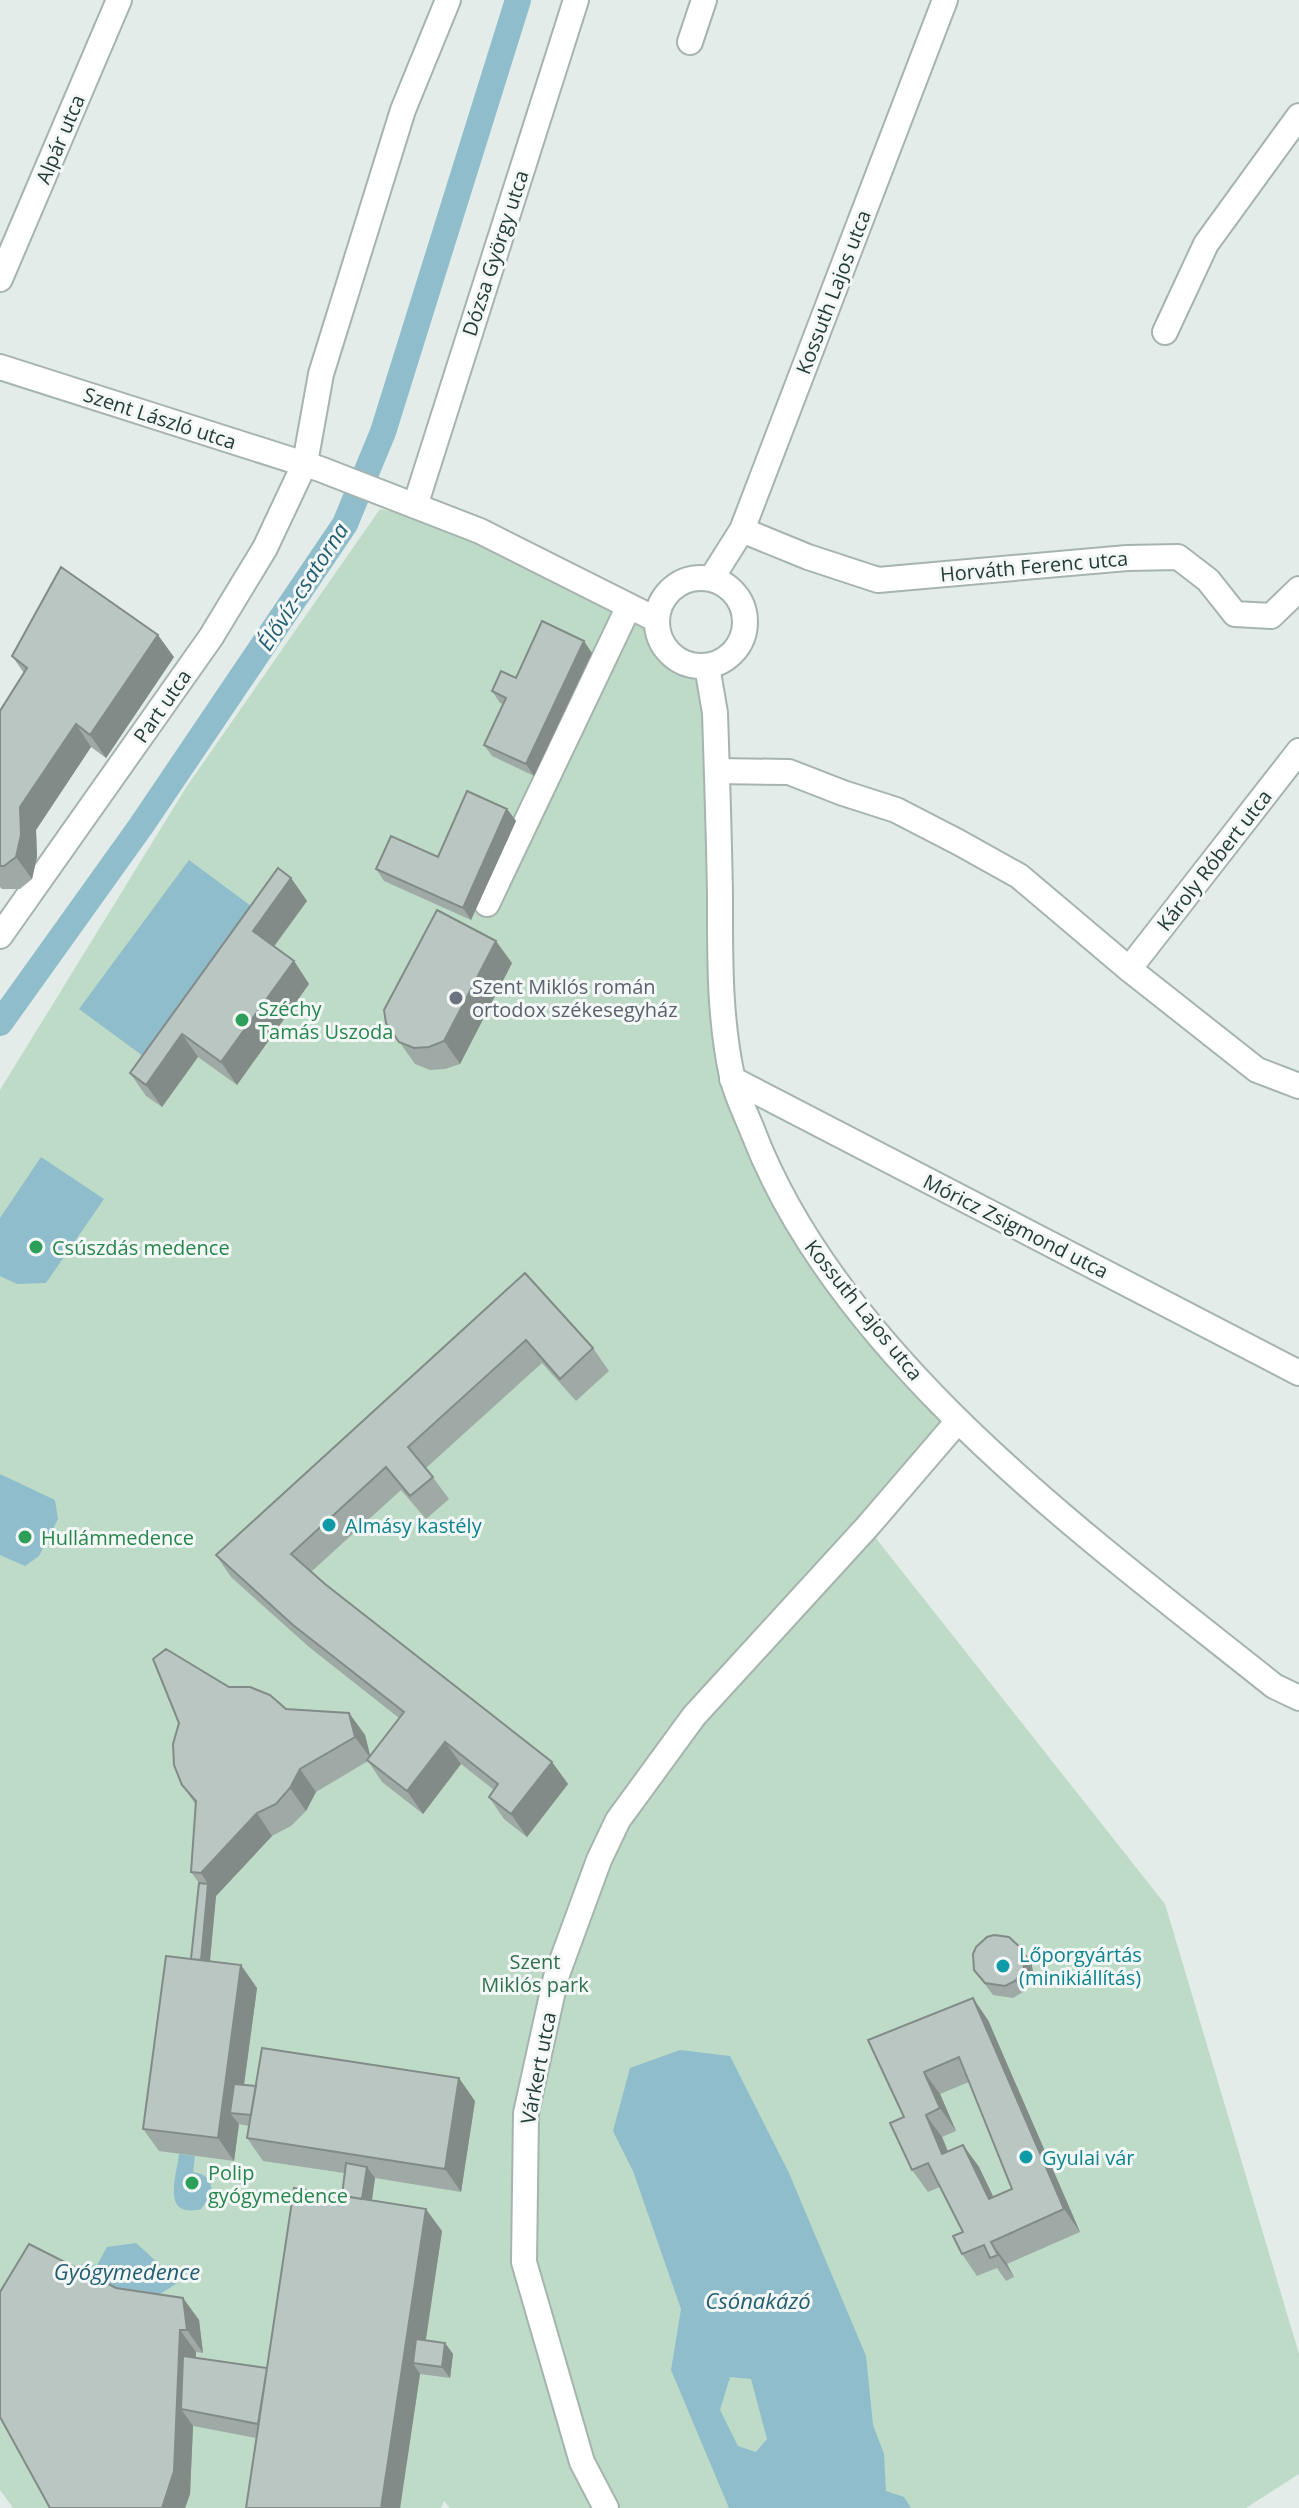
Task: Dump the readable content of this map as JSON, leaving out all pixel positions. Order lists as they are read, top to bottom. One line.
{"streets":{"street":["Alpár utca","Dózsa György utca","Kossuth Lajos utca","Szent László utca","Horváth Ferenc utca","Part utca","Károly Róbert utca","Móricz Zsigmond utca","Várkert utca"]},"crossings":[["Dózsa György utca","Szent László utca"],["Kossuth Lajos utca","Horváth Ferenc utca"],["Kossuth Lajos utca","Móricz Zsigmond utca"],["Kossuth Lajos utca","Várkert utca"],["Szent László utca","Part utca"]],"water":["Élővíz-csatorna","Gyógymedence","Csónakázó"],"parks":["Szent Miklós park"],"places":["Szent Miklós román ortodox székesegyház","Széchy Tamás Uszoda","Csúszdás medence","Almásy kastély","Hullámmedence","Lőporgyártás (minikiállítás)","Gyulai vár","Polip gyógymedence"]}
